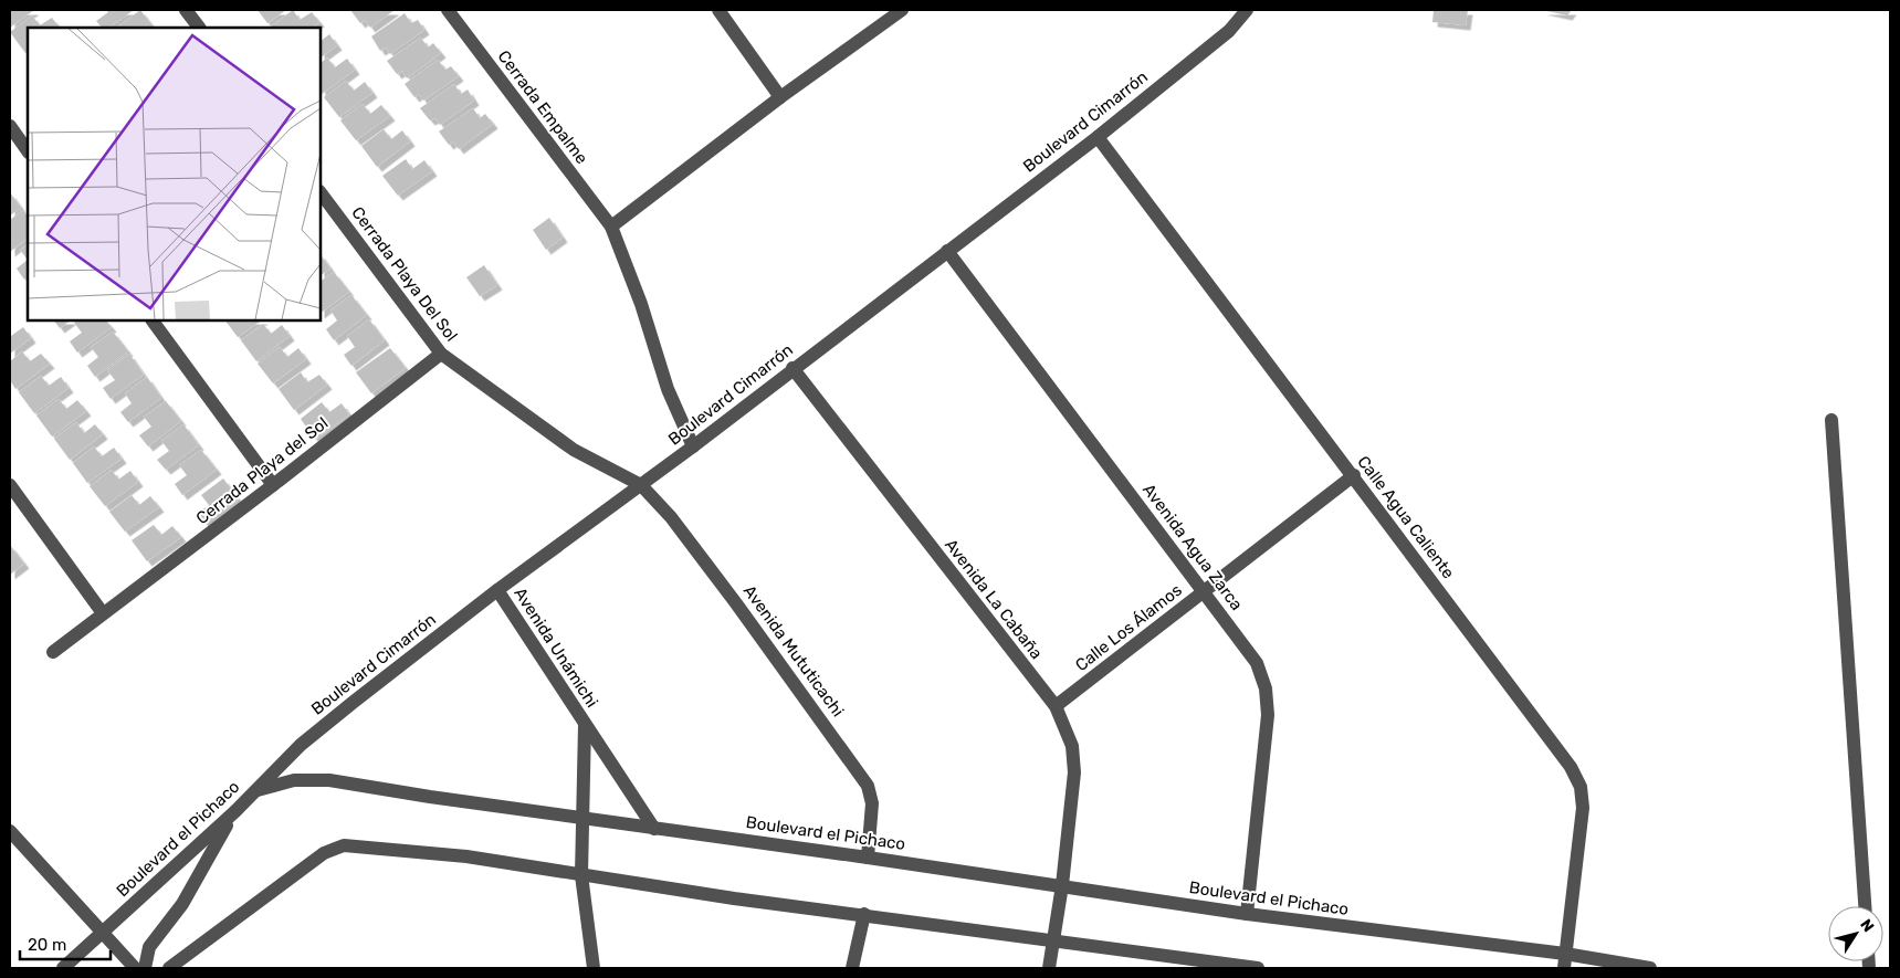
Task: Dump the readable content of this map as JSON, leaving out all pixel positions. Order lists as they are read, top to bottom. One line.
{"streets":{"street":["Cerrada Empalme","Boulevard Cimarrón","Cerrada Playa Del Sol","Cerrada Playa del Sol","Calle Agua Caliente","Avenida Agua Zarca","Avenida La Cabaña","Calle Los Álamos","Avenida Unámichi","Avenida Mututicachi","Boulevard el Pichaco"]},"crossings":[["Cerrada Empalme","Boulevard Cimarrón"],["Boulevard Cimarrón","Cerrada Playa Del Sol"],["Boulevard Cimarrón","Calle Agua Caliente"],["Boulevard Cimarrón","Avenida Agua Zarca"],["Boulevard Cimarrón","Avenida La Cabaña"],["Boulevard Cimarrón","Avenida Unámichi"],["Boulevard Cimarrón","Avenida Mututicachi"],["Boulevard Cimarrón","Boulevard el Pichaco"],["Cerrada Playa Del Sol","Cerrada Playa del Sol"],["Cerrada Playa Del Sol","Avenida Mututicachi"],["Calle Agua Caliente","Calle Los Álamos"],["Calle Agua Caliente","Boulevard el Pichaco"],["Avenida Agua Zarca","Calle Los Álamos"],["Avenida Agua Zarca","Boulevard el Pichaco"],["Avenida La Cabaña","Calle Los Álamos"],["Avenida La Cabaña","Boulevard el Pichaco"],["Avenida Unámichi","Boulevard el Pichaco"],["Avenida Mututicachi","Boulevard el Pichaco"]],"scale_bar":"20 m","north":"top right"}
